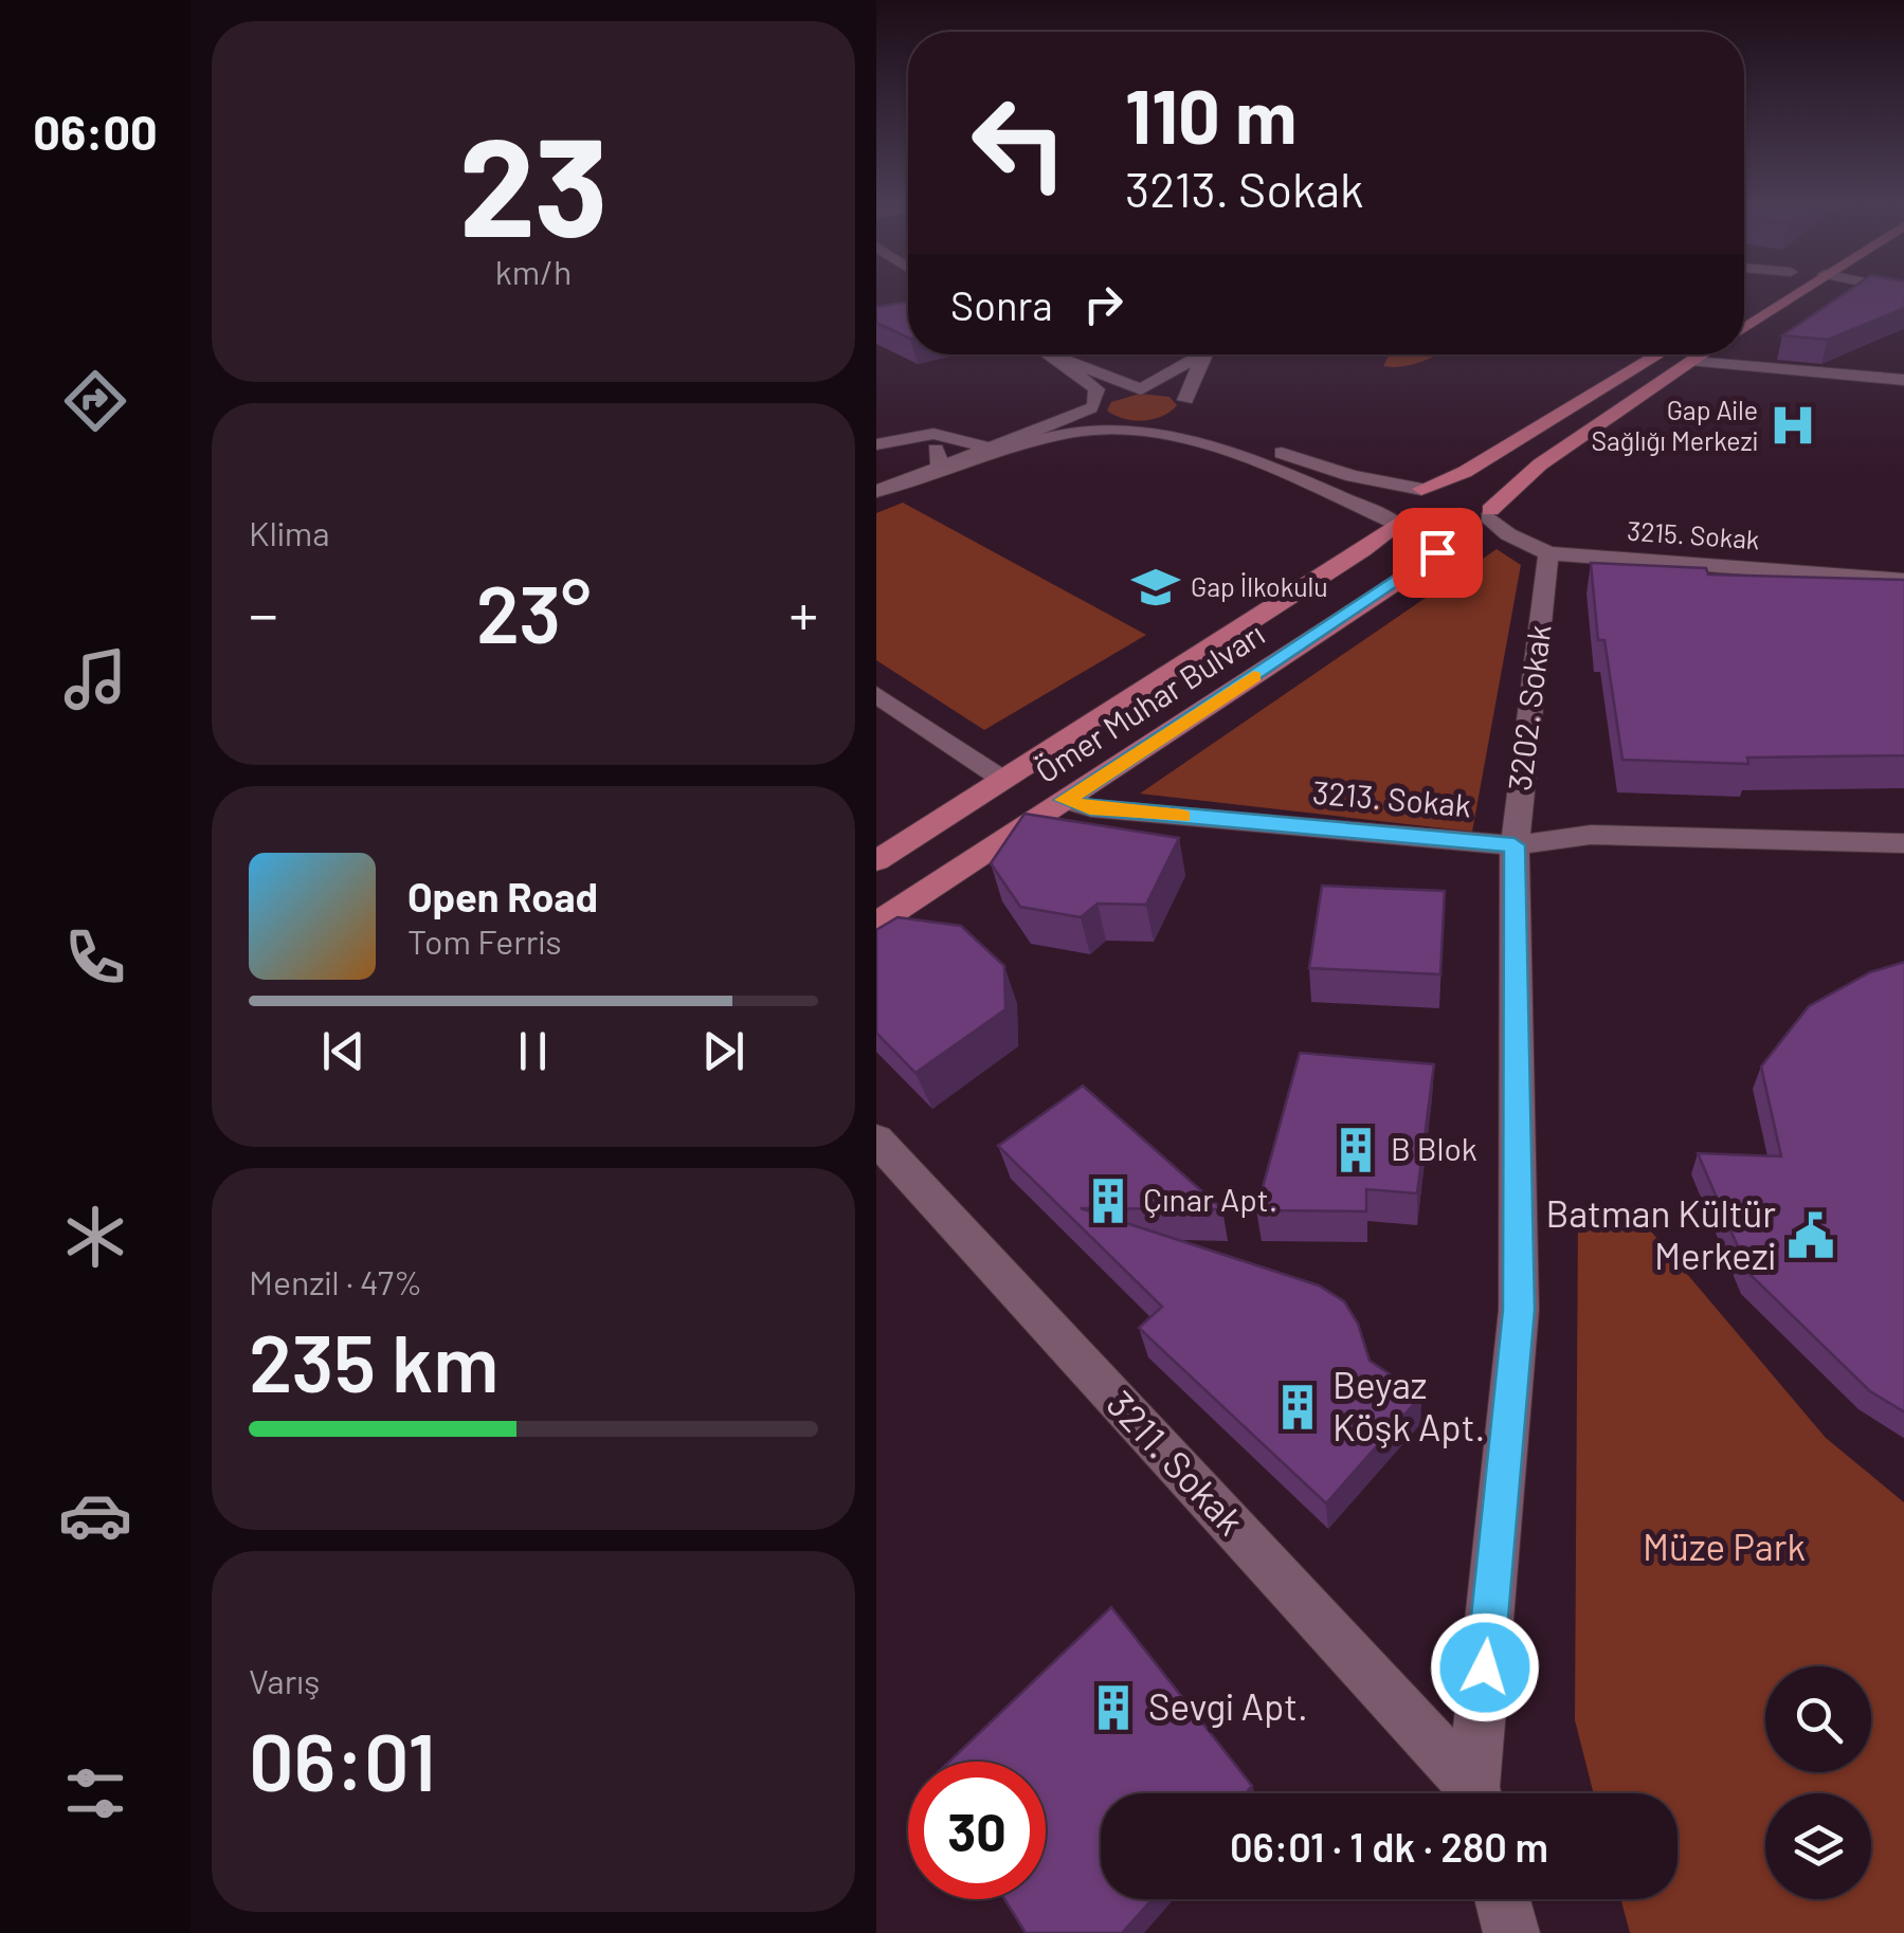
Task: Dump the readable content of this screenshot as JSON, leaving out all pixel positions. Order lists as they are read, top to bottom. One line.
{"streets":{"main road":["Ömer Muhar Bulvarı"],"street":["3215. Sokak","3202. Sokak","3213. Sokak","3211. Sokak"]},"crossings":[["3215. Sokak","Ömer Muhar Bulvarı"],["3215. Sokak","3202. Sokak"],["Ömer Muhar Bulvarı","3213. Sokak"],["3202. Sokak","3213. Sokak"]],"parks":["Müze Park"],"places":{"hospital":["Gap Aile Sağlığı Merkezi"],"school or university":["Gap İlkokulu"],"building":["B Blok","Çınar Apt.","Beyaz Köşk Apt.","Sevgi Apt."],"public building":["Batman Kültür Merkezi"]},"page":{"tabs":"06:00","tile":[["23","km/h"],"Klima",["Menzil · 47%","235 km"],["Varış","06:01"]],"turn":["110 m","3213. Sokak"],"then":"Sonra","heat":["−","23°","+"],"song":["Open Road","Tom Ferris"],"limit":"30","trip":"06:01 · 1 dk · 280 m"}}
